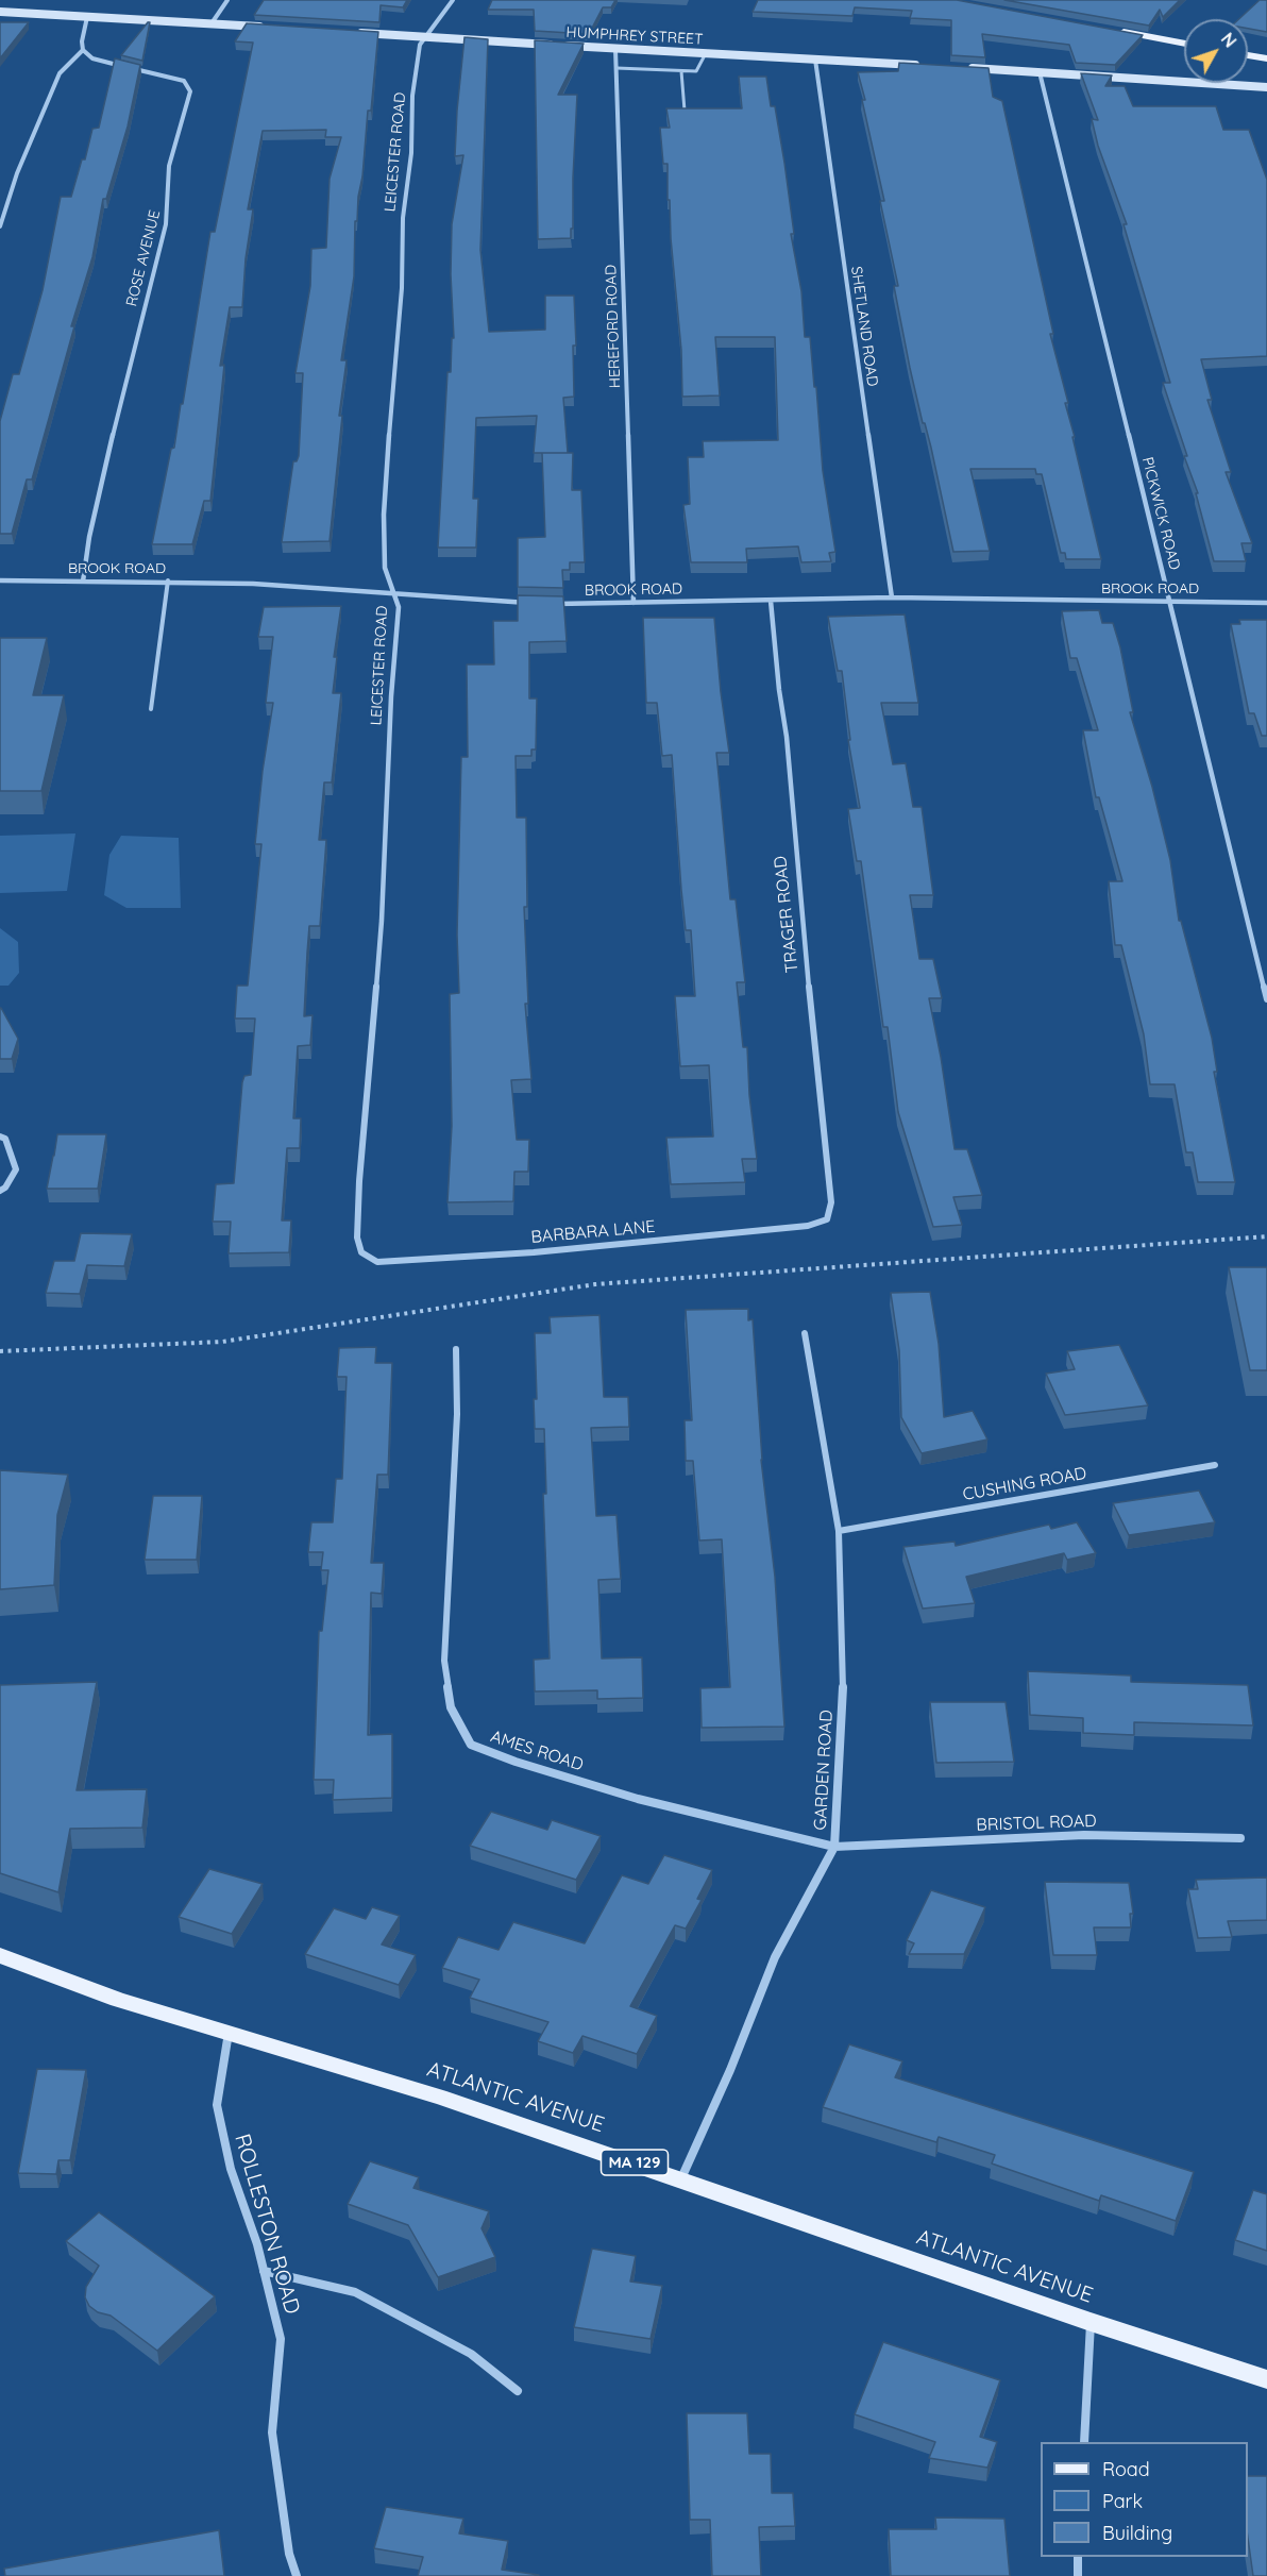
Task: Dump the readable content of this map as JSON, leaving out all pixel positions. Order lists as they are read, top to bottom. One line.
{"streets":{"main road":["HUMPHREY STREET","ATLANTIC AVENUE","MA 129"],"street":["LEICESTER ROAD","ROSE AVENUE","HEREFORD ROAD","SHETLAND ROAD","PICKWICK ROAD","BROOK ROAD","TRAGER ROAD","BARBARA LANE","CUSHING ROAD","AMES ROAD","GARDEN ROAD","BRISTOL ROAD","ROLLESTON ROAD"]},"crossings":[["HUMPHREY STREET","LEICESTER ROAD"],["HUMPHREY STREET","HEREFORD ROAD"],["HUMPHREY STREET","SHETLAND ROAD"],["LEICESTER ROAD","BROOK ROAD"],["LEICESTER ROAD","BARBARA LANE"],["ROSE AVENUE","BROOK ROAD"],["HEREFORD ROAD","BROOK ROAD"],["SHETLAND ROAD","BROOK ROAD"],["PICKWICK ROAD","BROOK ROAD"],["BROOK ROAD","TRAGER ROAD"],["TRAGER ROAD","BARBARA LANE"],["CUSHING ROAD","GARDEN ROAD"],["AMES ROAD","GARDEN ROAD"],["AMES ROAD","BRISTOL ROAD"],["GARDEN ROAD","BRISTOL ROAD"],["GARDEN ROAD","ATLANTIC AVENUE"],["ATLANTIC AVENUE","ROLLESTON ROAD"]],"legend":["Road","Park","Building"],"north":"top right"}
